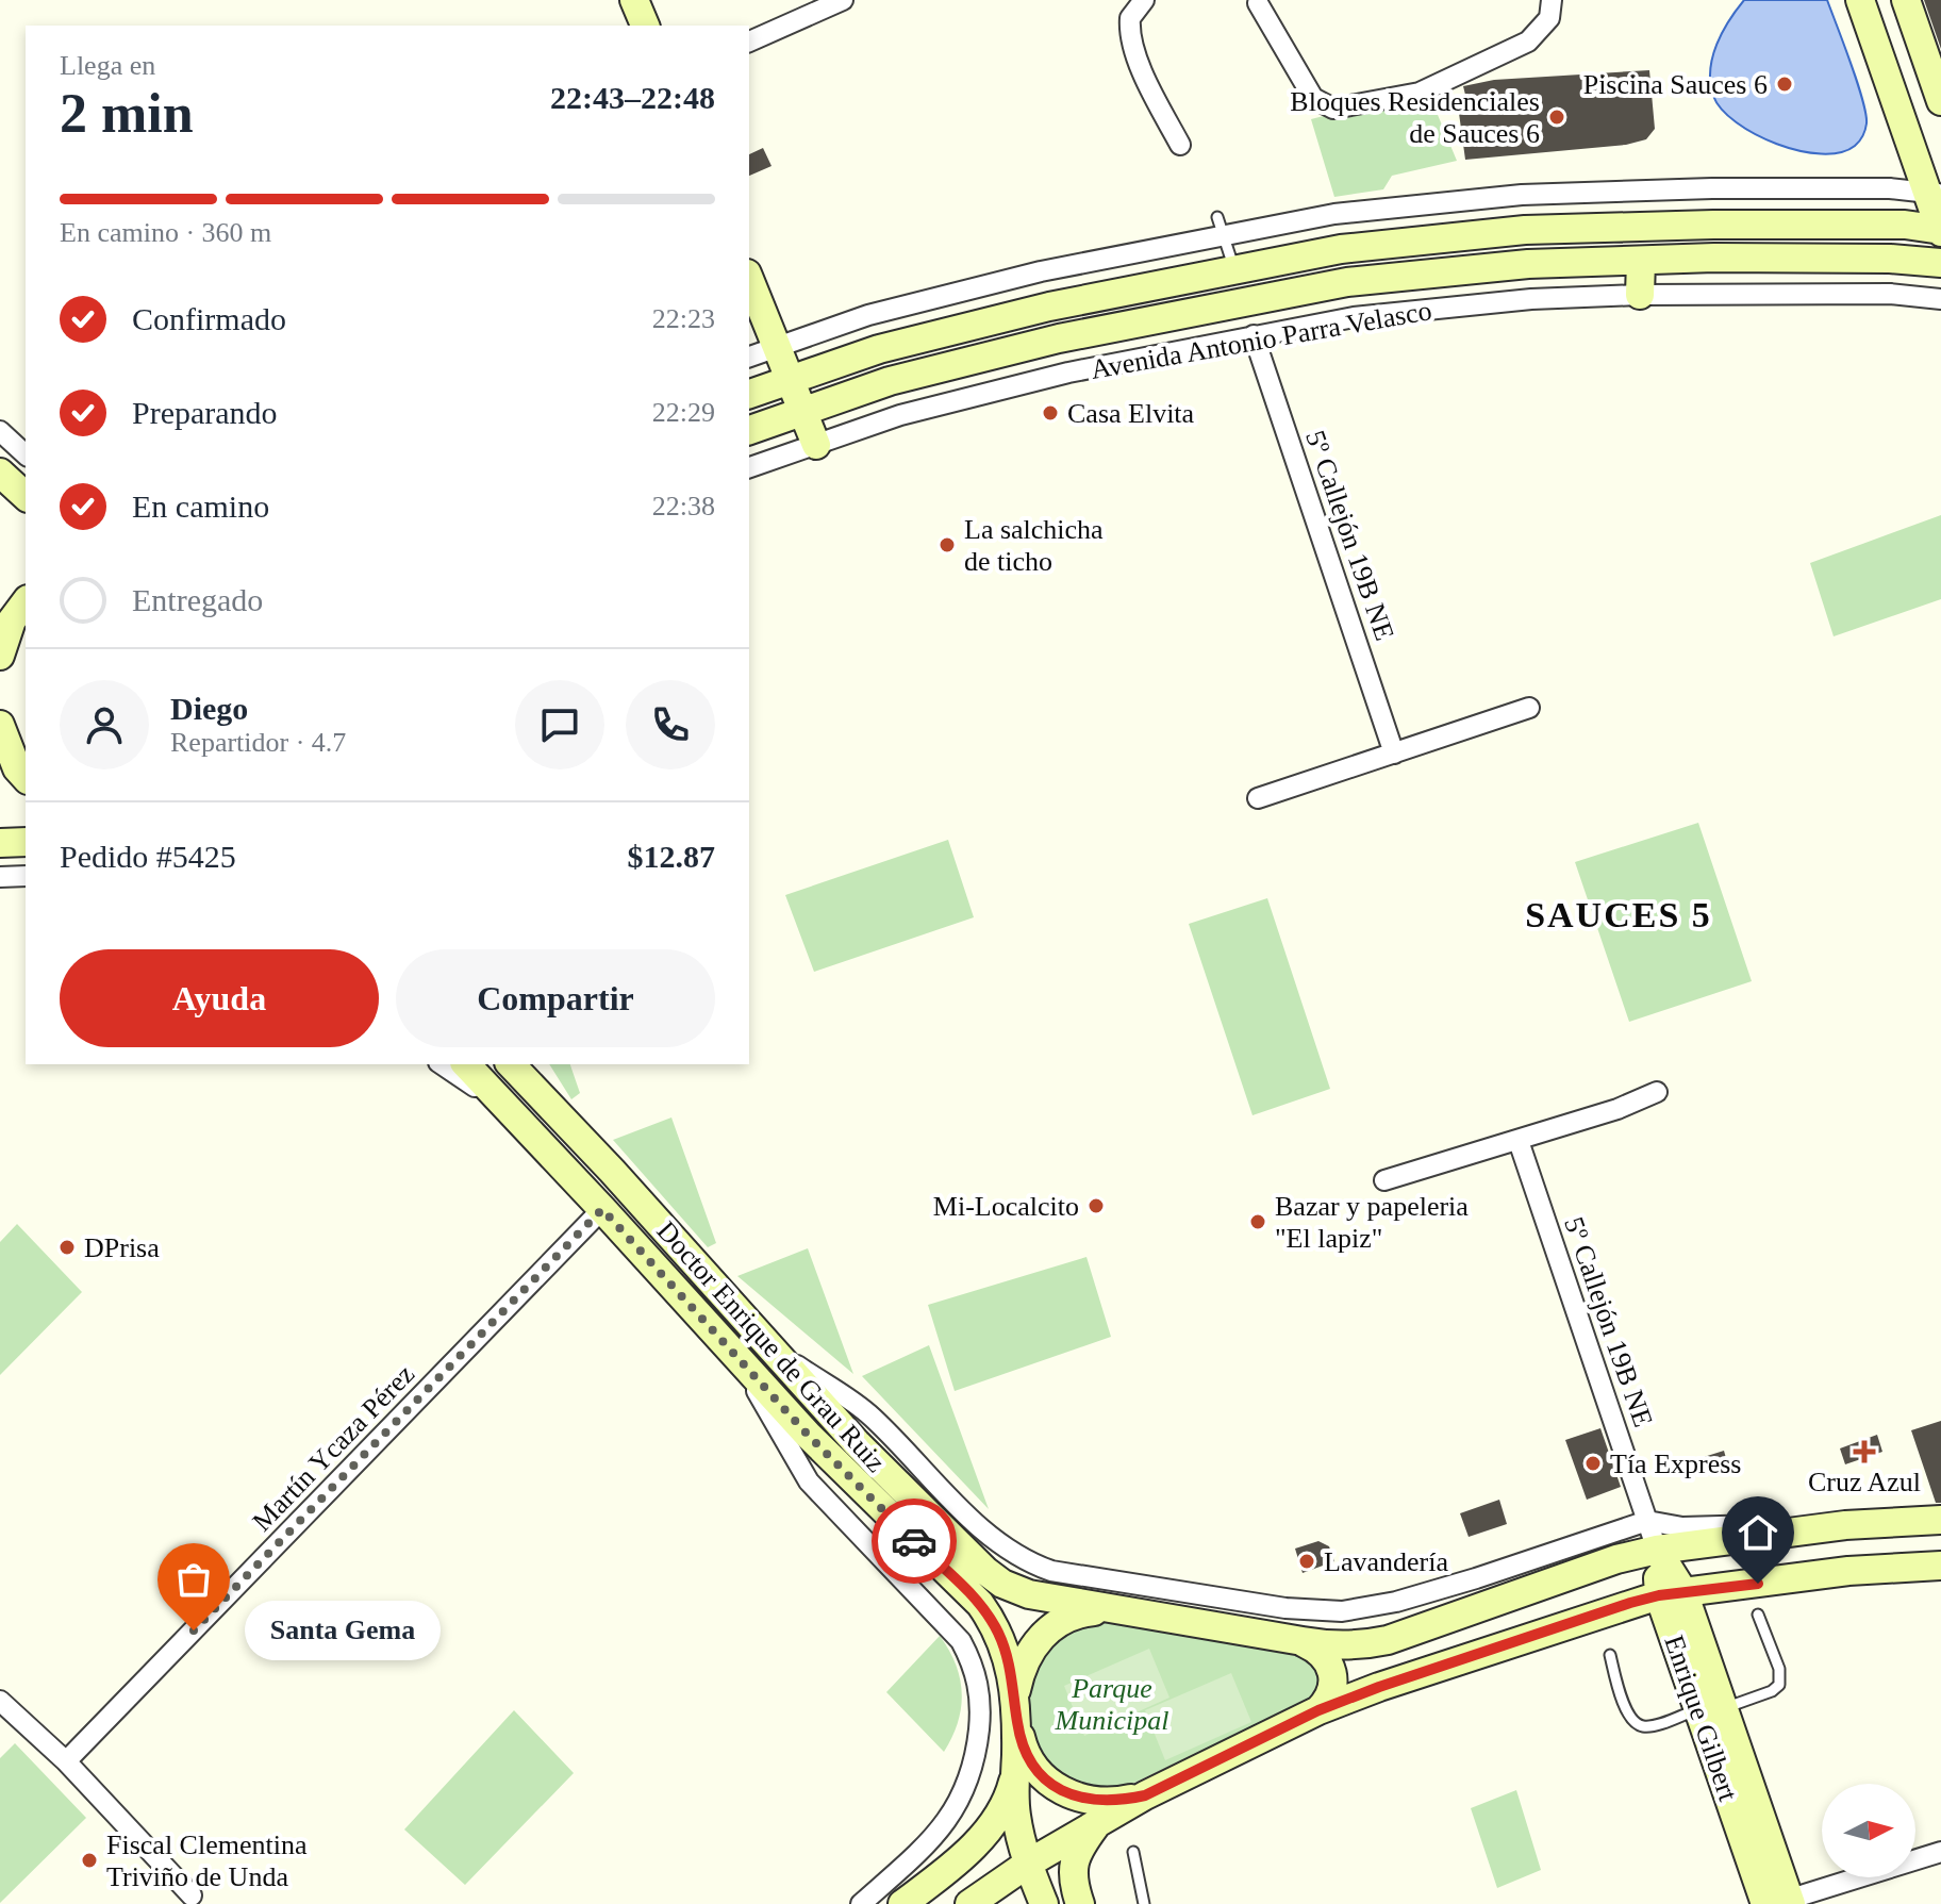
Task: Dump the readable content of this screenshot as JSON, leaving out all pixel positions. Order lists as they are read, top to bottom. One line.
{"streets":{"street":["Avenida Antonio Parra Velasco","5º Callejón 19B NE","Doctor Enrique de Grau Ruiz","Martín Ycaza Pérez","Enrique Gilbert"]},"crossings":[["Avenida Antonio Parra Velasco","5º Callejón 19B NE"],["5º Callejón 19B NE","Doctor Enrique de Grau Ruiz"],["5º Callejón 19B NE","Enrique Gilbert"],["Doctor Enrique de Grau Ruiz","Martín Ycaza Pérez"],["Doctor Enrique de Grau Ruiz","Enrique Gilbert"]],"districts":["SAUCES 5"],"parks":["Parque Municipal"],"places":{"other":["Piscina Sauces 6","Bloques Residenciales de Sauces 6","Casa Elvita","La salchicha de ticho","Mi-Localcito","Bazar y papeleria \"El lapiz\"","DPrisa","Tía Express","Lavandería","Santa Gema","Fiscal Clementina Triviño de Unda"],"health":["Cruz Azul"]},"north":"right","page":{"heading":["2 min","Llega en","22:43–22:48"],"panel":["Diego","Repartidor · 4.7","Pedido #5425","$12.87"],"bar":"En camino · 360 m","list":[["Confirmado","22:23"],["Preparando","22:29"],["En camino","22:38"],"Entregado"],"buttons":["Ayuda","Compartir"],"bubble":"Santa Gema"}}
